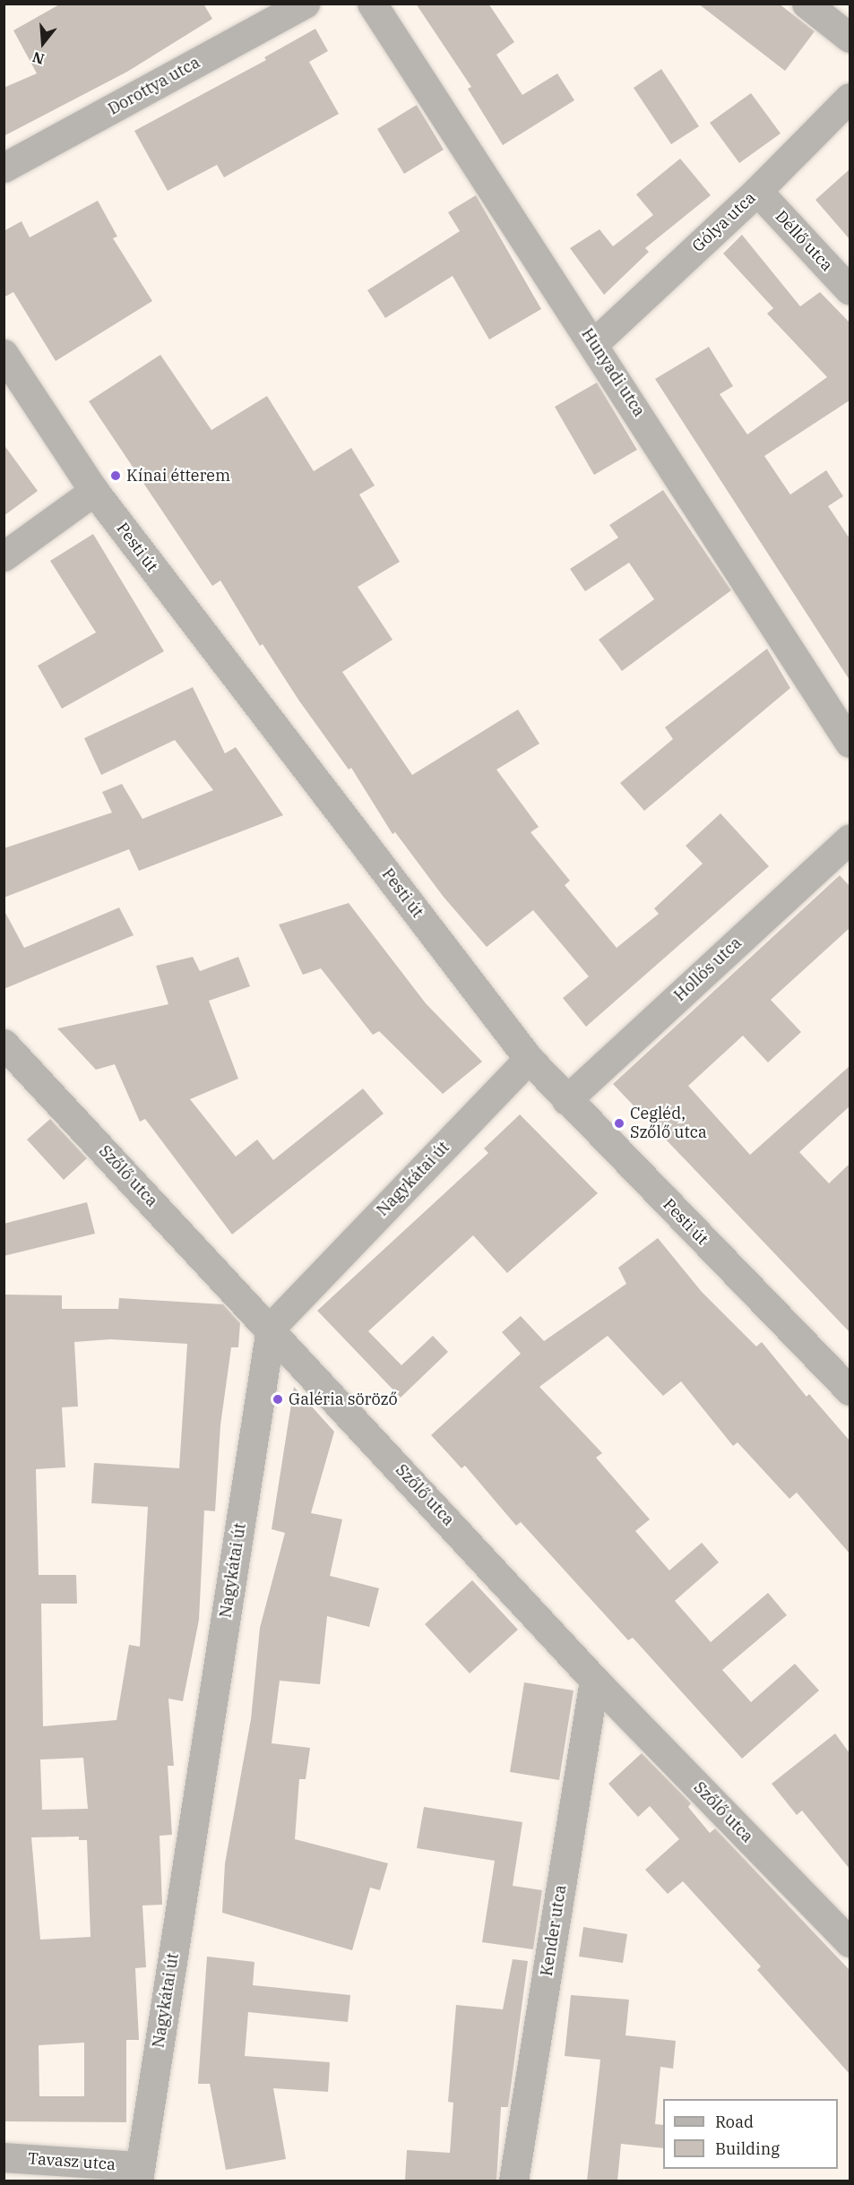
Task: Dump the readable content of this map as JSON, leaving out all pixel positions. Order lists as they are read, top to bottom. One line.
{"streets":{"street":["Dorottya utca","Gólya utca","Déllő utca","Hunyadi utca","Pesti út","Hollós utca","Szőlő utca","Nagykátai út","Kender utca","Tavasz utca"]},"crossings":[["Gólya utca","Déllő utca"],["Gólya utca","Hunyadi utca"],["Pesti út","Hollós utca"],["Pesti út","Nagykátai út"],["Szőlő utca","Nagykátai út"],["Szőlő utca","Kender utca"],["Nagykátai út","Tavasz utca"]],"places":["Kínai étterem","Cegléd, Szőlő utca","Galéria söröző"],"legend":["Road","Building"],"north":"bottom"}
